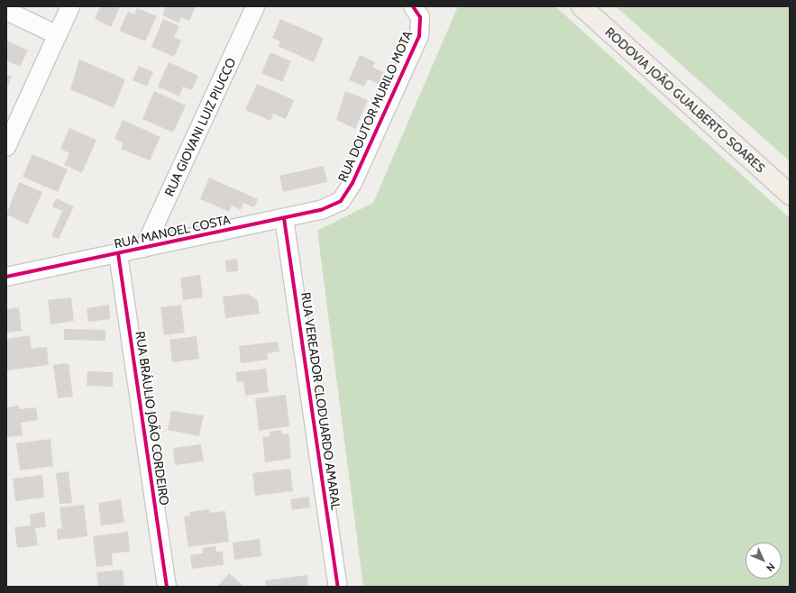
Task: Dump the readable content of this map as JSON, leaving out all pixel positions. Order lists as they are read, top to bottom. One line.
{"streets":{"main road":["RODOVIA JOÃO GUALBERTO SOARES"],"street":["RUA DOUTOR MURILO MOTA","RUA GIOVANI LUIZ PIUCCO","RUA MANOEL COSTA","RUA VEREADOR CLODUARDO AMARAL","RUA BRÁULIO JOÃO CORDEIRO"]},"crossings":[["RUA DOUTOR MURILO MOTA","RUA MANOEL COSTA"],["RUA GIOVANI LUIZ PIUCCO","RUA MANOEL COSTA"],["RUA MANOEL COSTA","RUA VEREADOR CLODUARDO AMARAL"],["RUA MANOEL COSTA","RUA BRÁULIO JOÃO CORDEIRO"]],"north":"bottom right"}
